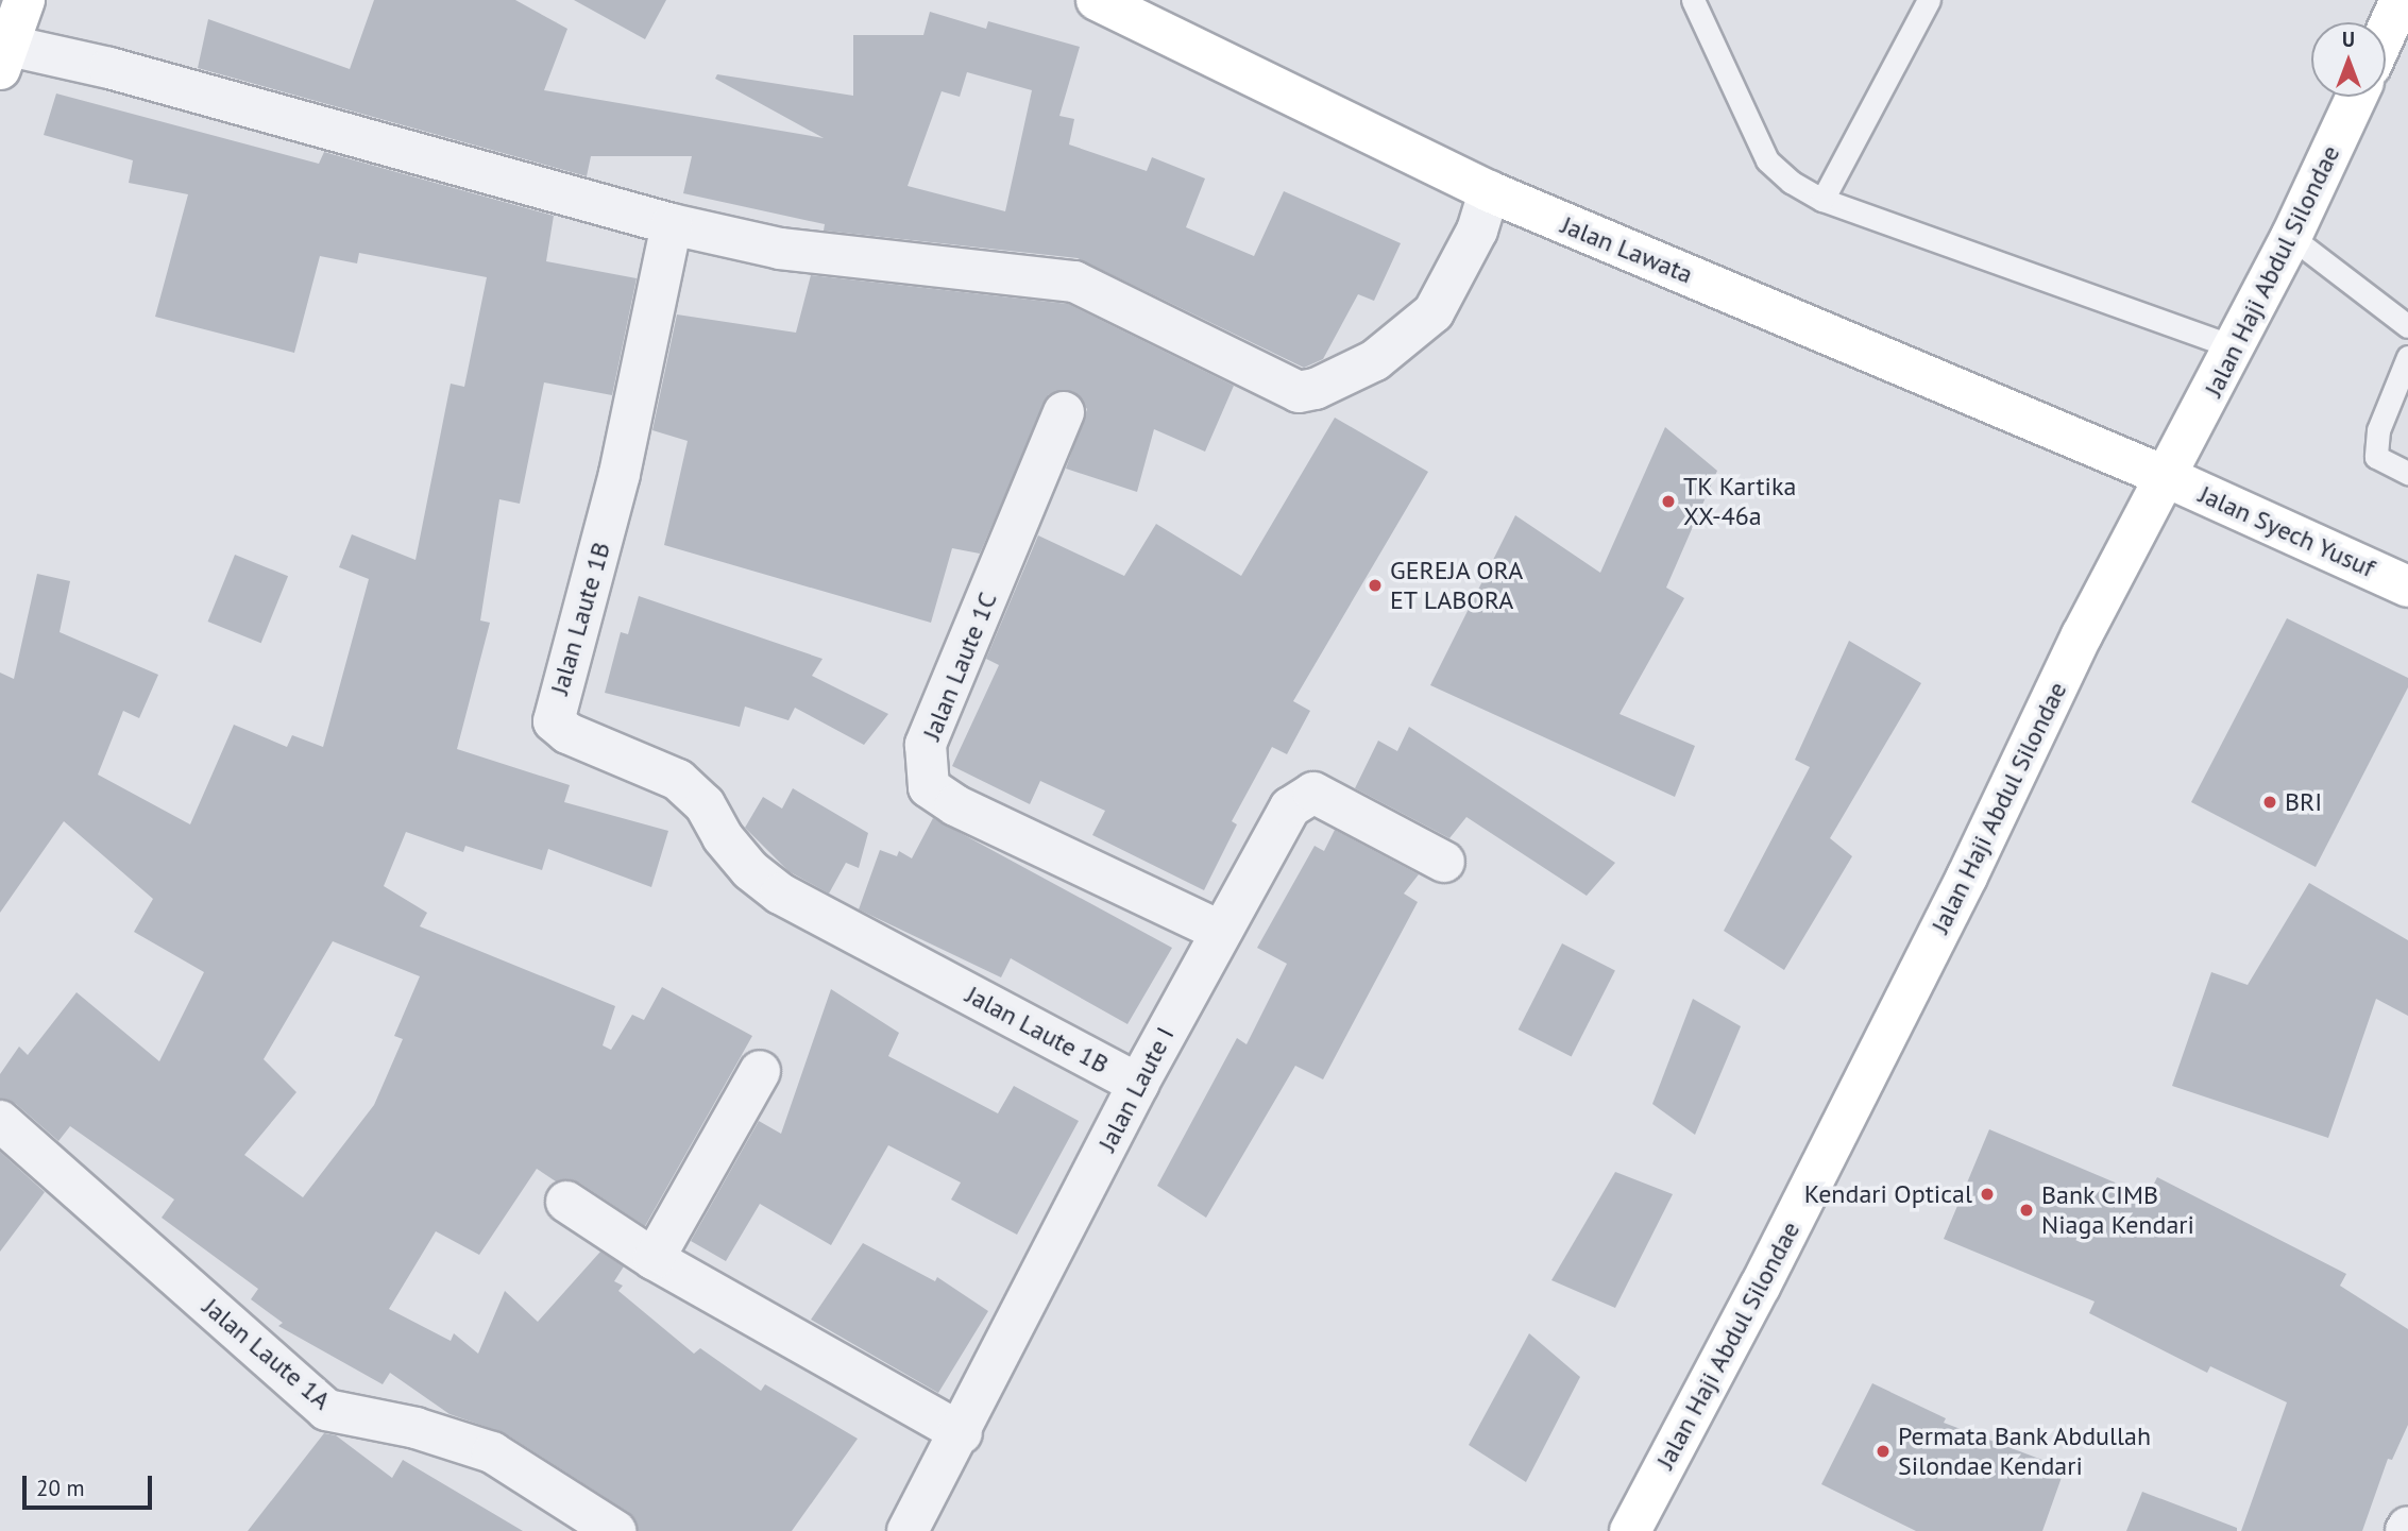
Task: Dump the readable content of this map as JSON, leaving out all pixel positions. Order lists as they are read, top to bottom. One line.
{"streets":{"main road":["Jalan Lawata","Jalan Haji Abdul Silondae","Jalan Syech Yusuf"],"street":["Jalan Laute 1B","Jalan Laute 1C","Jalan Laute I","Jalan Laute 1A"]},"crossings":[["Jalan Lawata","Jalan Haji Abdul Silondae"],["Jalan Lawata","Jalan Syech Yusuf"],["Jalan Haji Abdul Silondae","Jalan Syech Yusuf"],["Jalan Laute 1B","Jalan Laute I"],["Jalan Laute 1C","Jalan Laute I"]],"places":["TK Kartika XX-46a","GEREJA ORA ET LABORA","BRI","Kendari Optical","Bank CIMB Niaga Kendari","Permata Bank Abdullah Silondae Kendari"],"scale_bar":"20 m","north":"top"}
